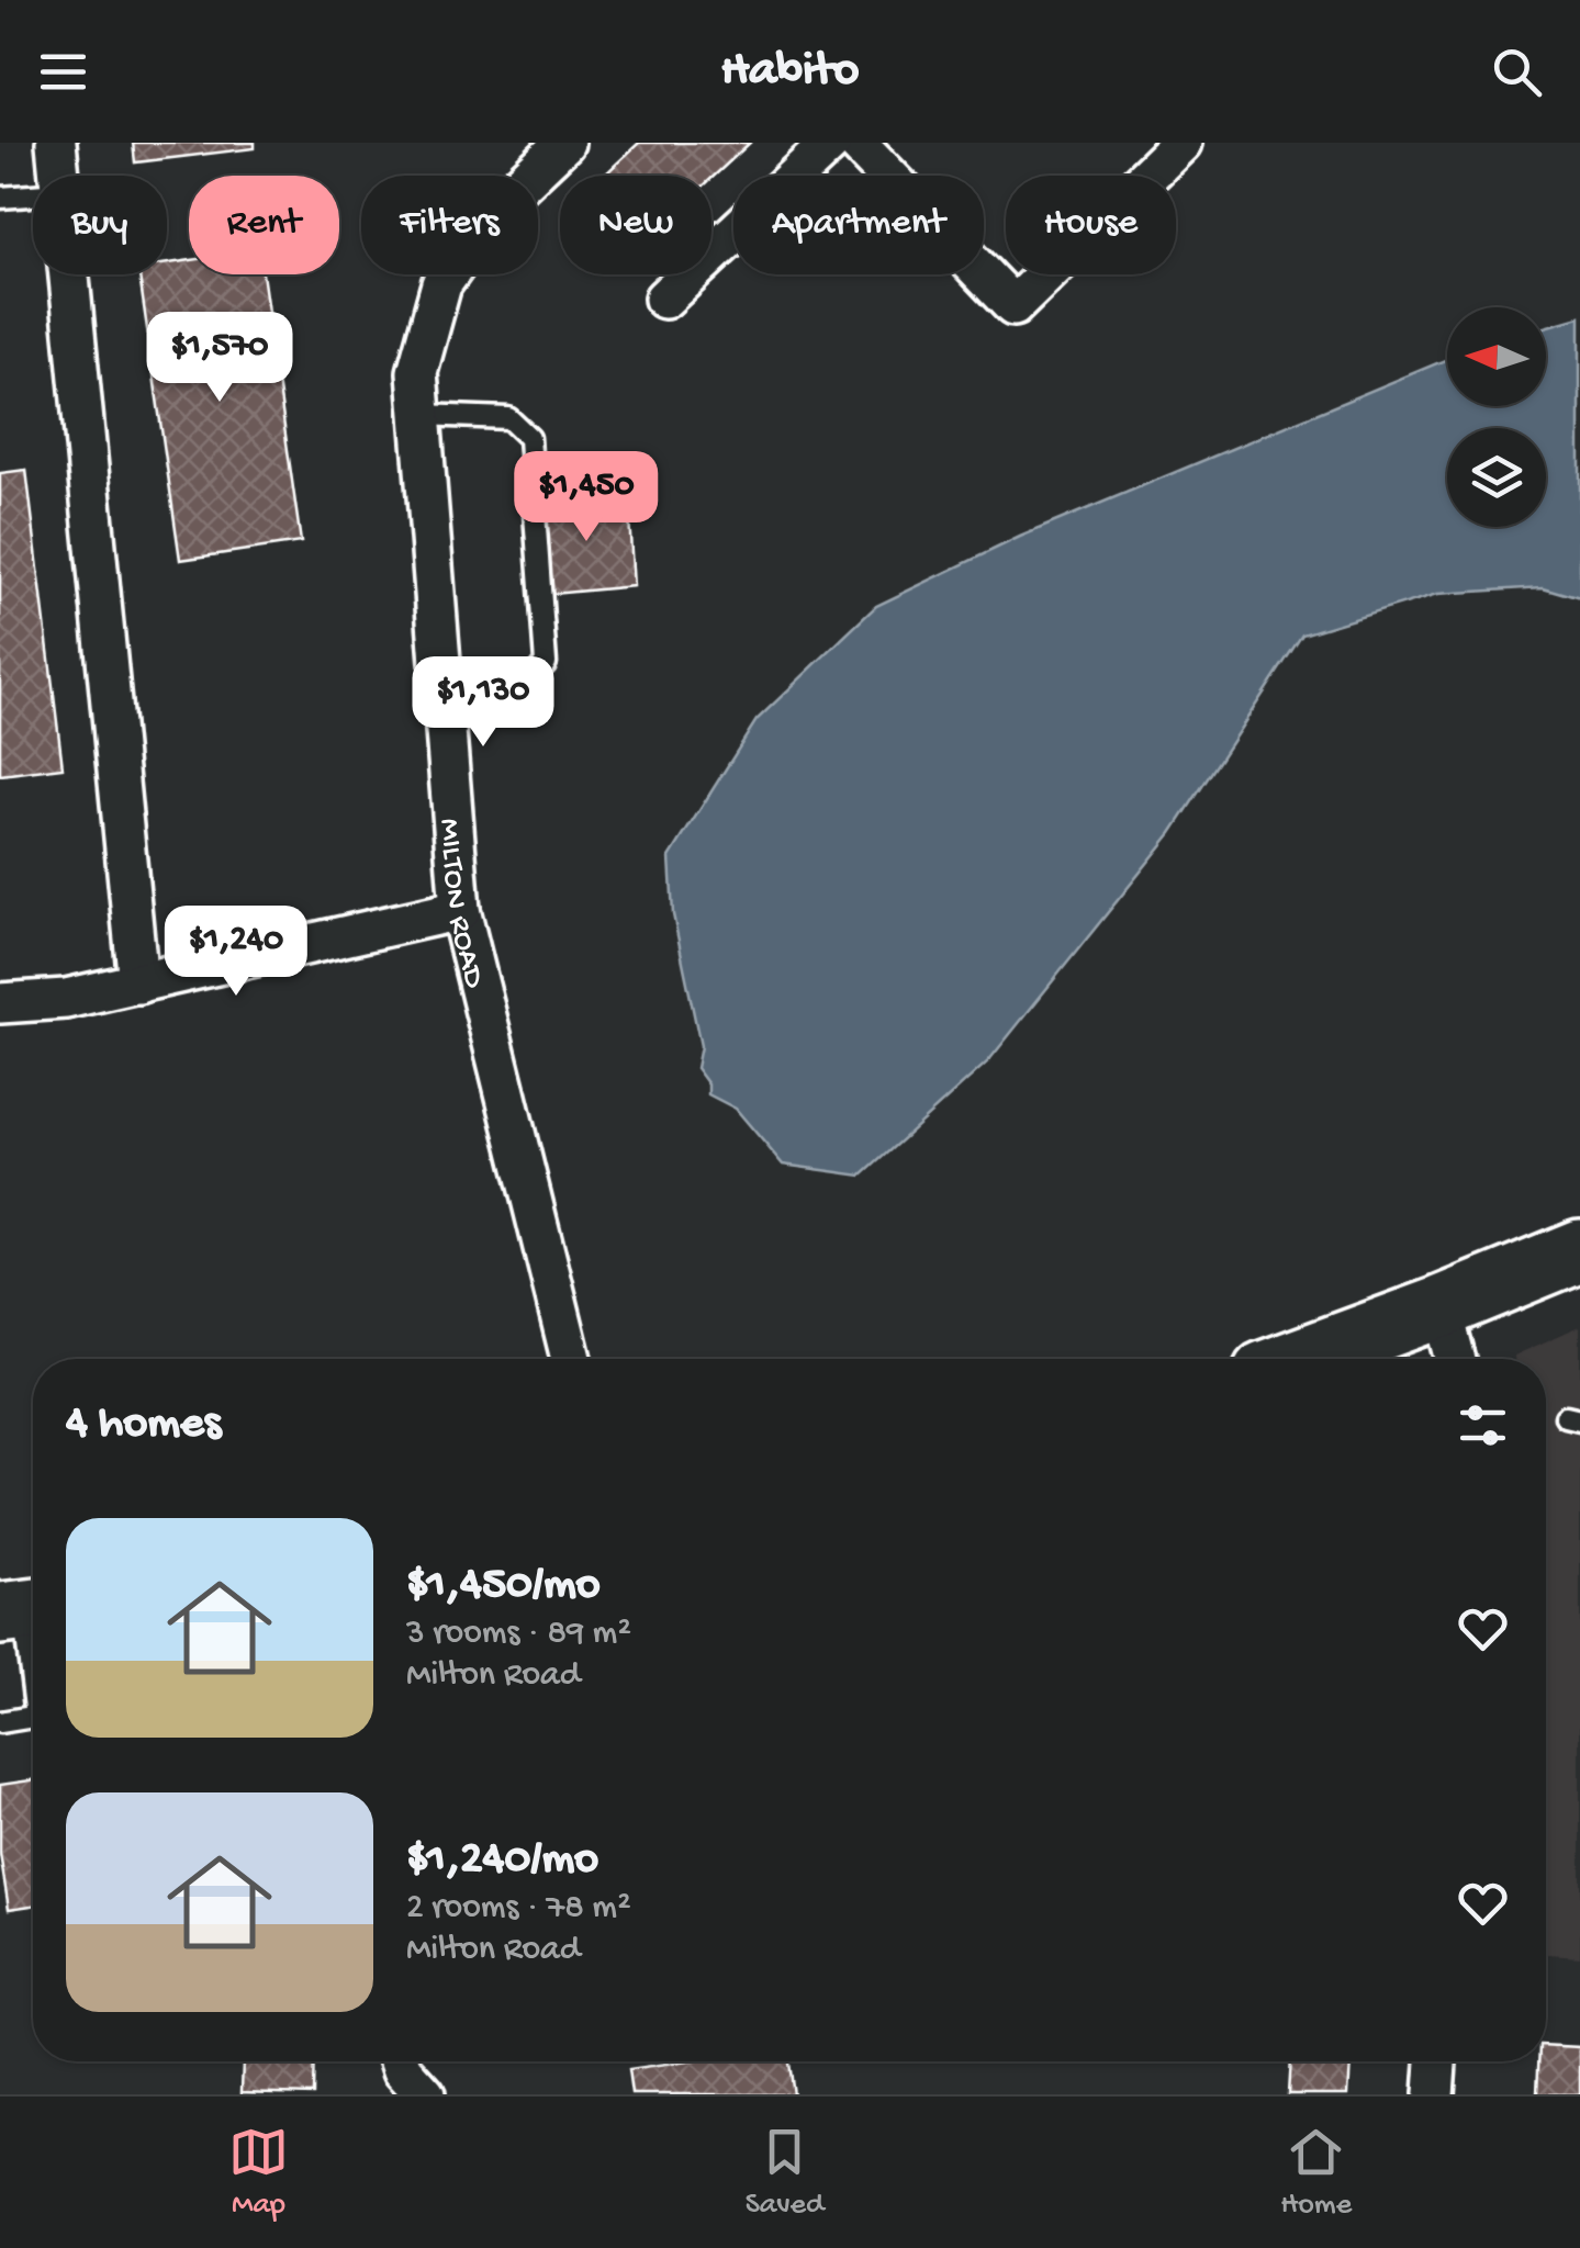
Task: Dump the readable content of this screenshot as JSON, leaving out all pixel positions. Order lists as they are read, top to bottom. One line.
{"streets":{"street":["MILTON ROAD"]},"north":"left","page":{"header":"Habito","chip":["Buy","Rent","Filters","New","Apartment","House"],"price":["$1,570","$1,450","$1,130","$1,240"],"heading":"4 homes","list":[{"name":"$1,450/mo","note":"3 rooms · 89 m² · Milton Road"},{"name":"$1,240/mo","note":"2 rooms · 78 m² · Milton Road"}],"tabs":["Map","Saved","Home"]}}
